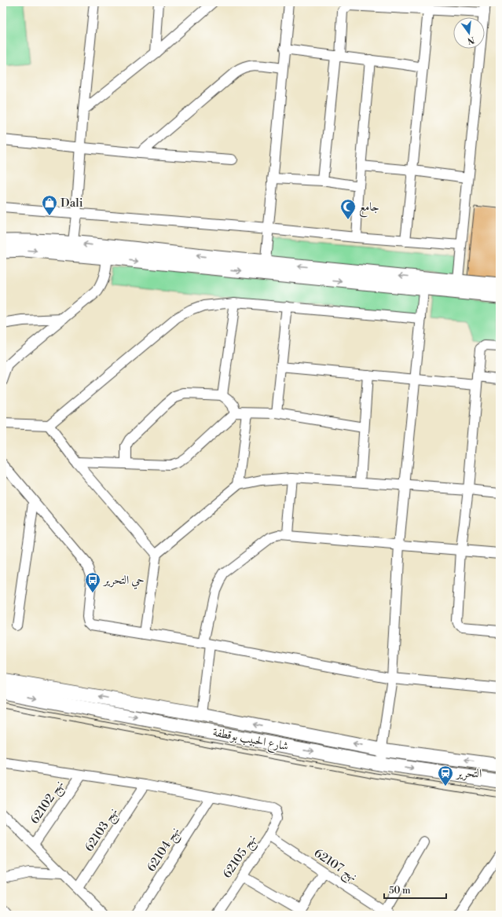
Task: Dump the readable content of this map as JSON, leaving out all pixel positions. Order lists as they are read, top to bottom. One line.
{"streets":{"main road":["شارع الحبيب بوقطفة"],"street":["نهج 62102","نهج 62103","نهج 62104","نهج 62105","نهج 62107"]},"crossings":[["نهج 62104","نهج 62105"],["نهج 62105","نهج 62107"]],"places":{"shop":["Dali"],"mosque":["جامع"],"bus stop":["حي التحرير"],"station":["التحرير"]},"scale_bar":"50 m","north":"bottom"}
